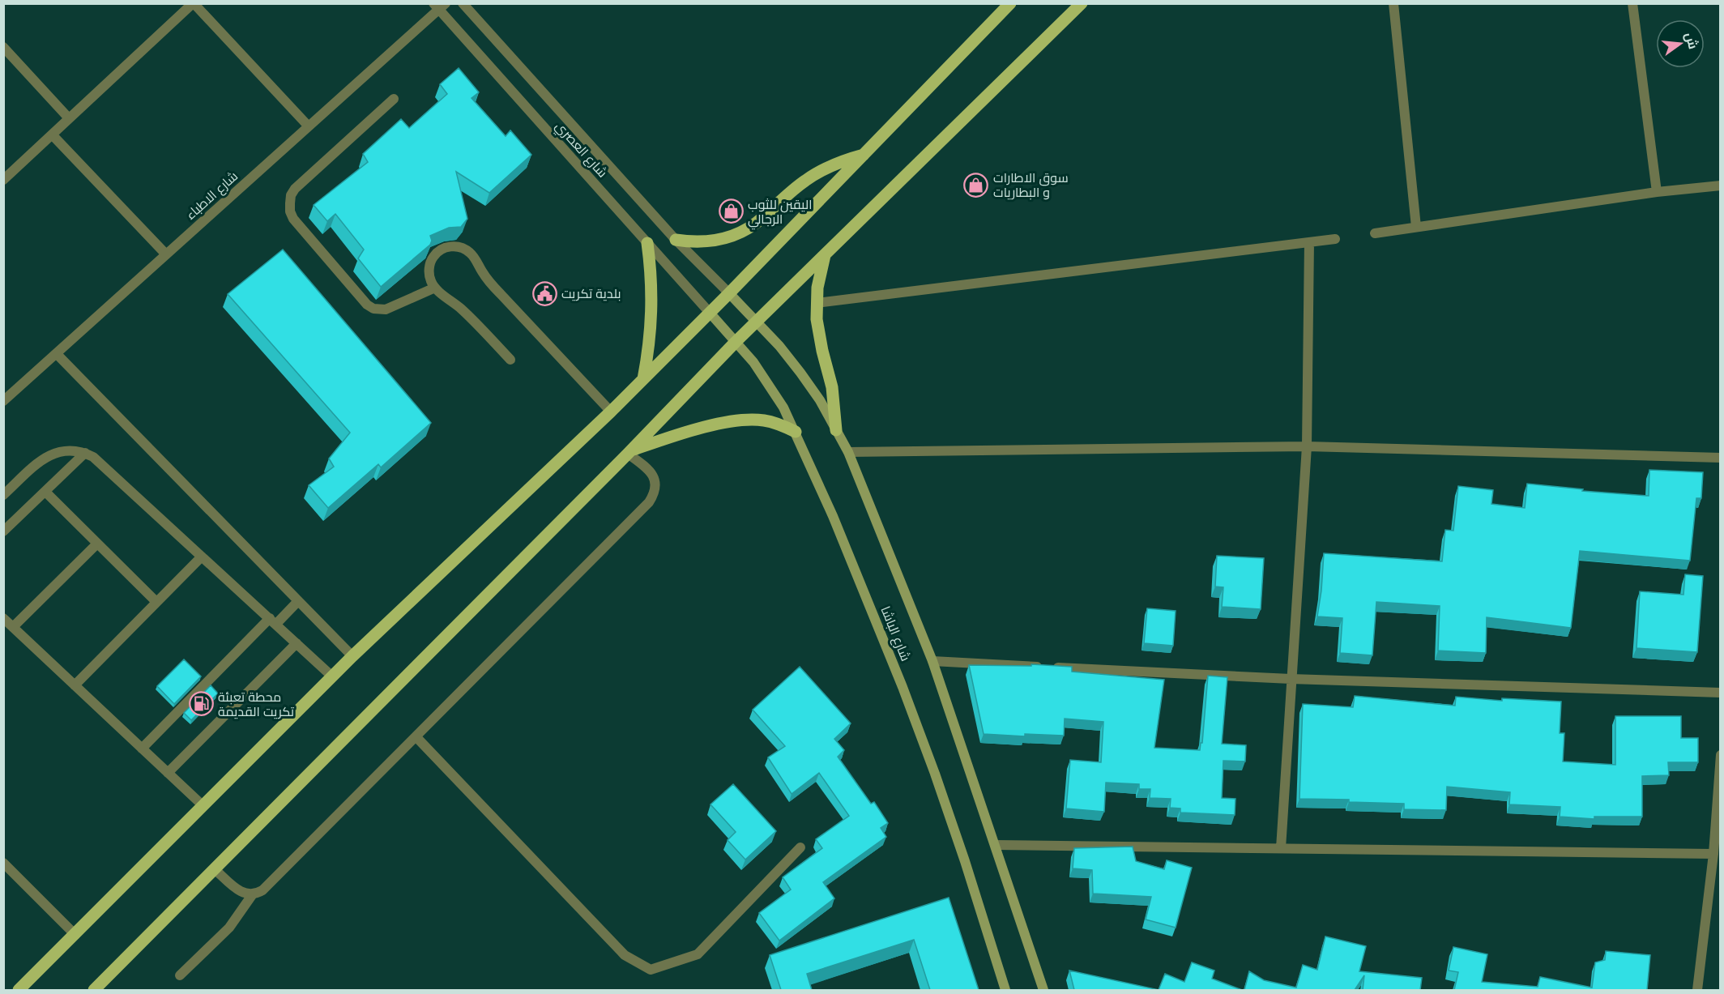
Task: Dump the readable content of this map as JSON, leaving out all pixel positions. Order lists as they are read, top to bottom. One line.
{"streets":{"main road":["شارع الباشا"],"street":["شارع العصري","شارع الاطباء"]},"crossings":[["شارع العصري","شارع الاطباء"],["شارع العصري","شارع الباشا"]],"places":{"shop":["سوق الاطارات و البطاريات","اليقين للثوب الرجالي"],"public building":["بلدية تكريت"],"fuel station":["محطة تعبئة تكريت القديمة"]},"north":"right"}
